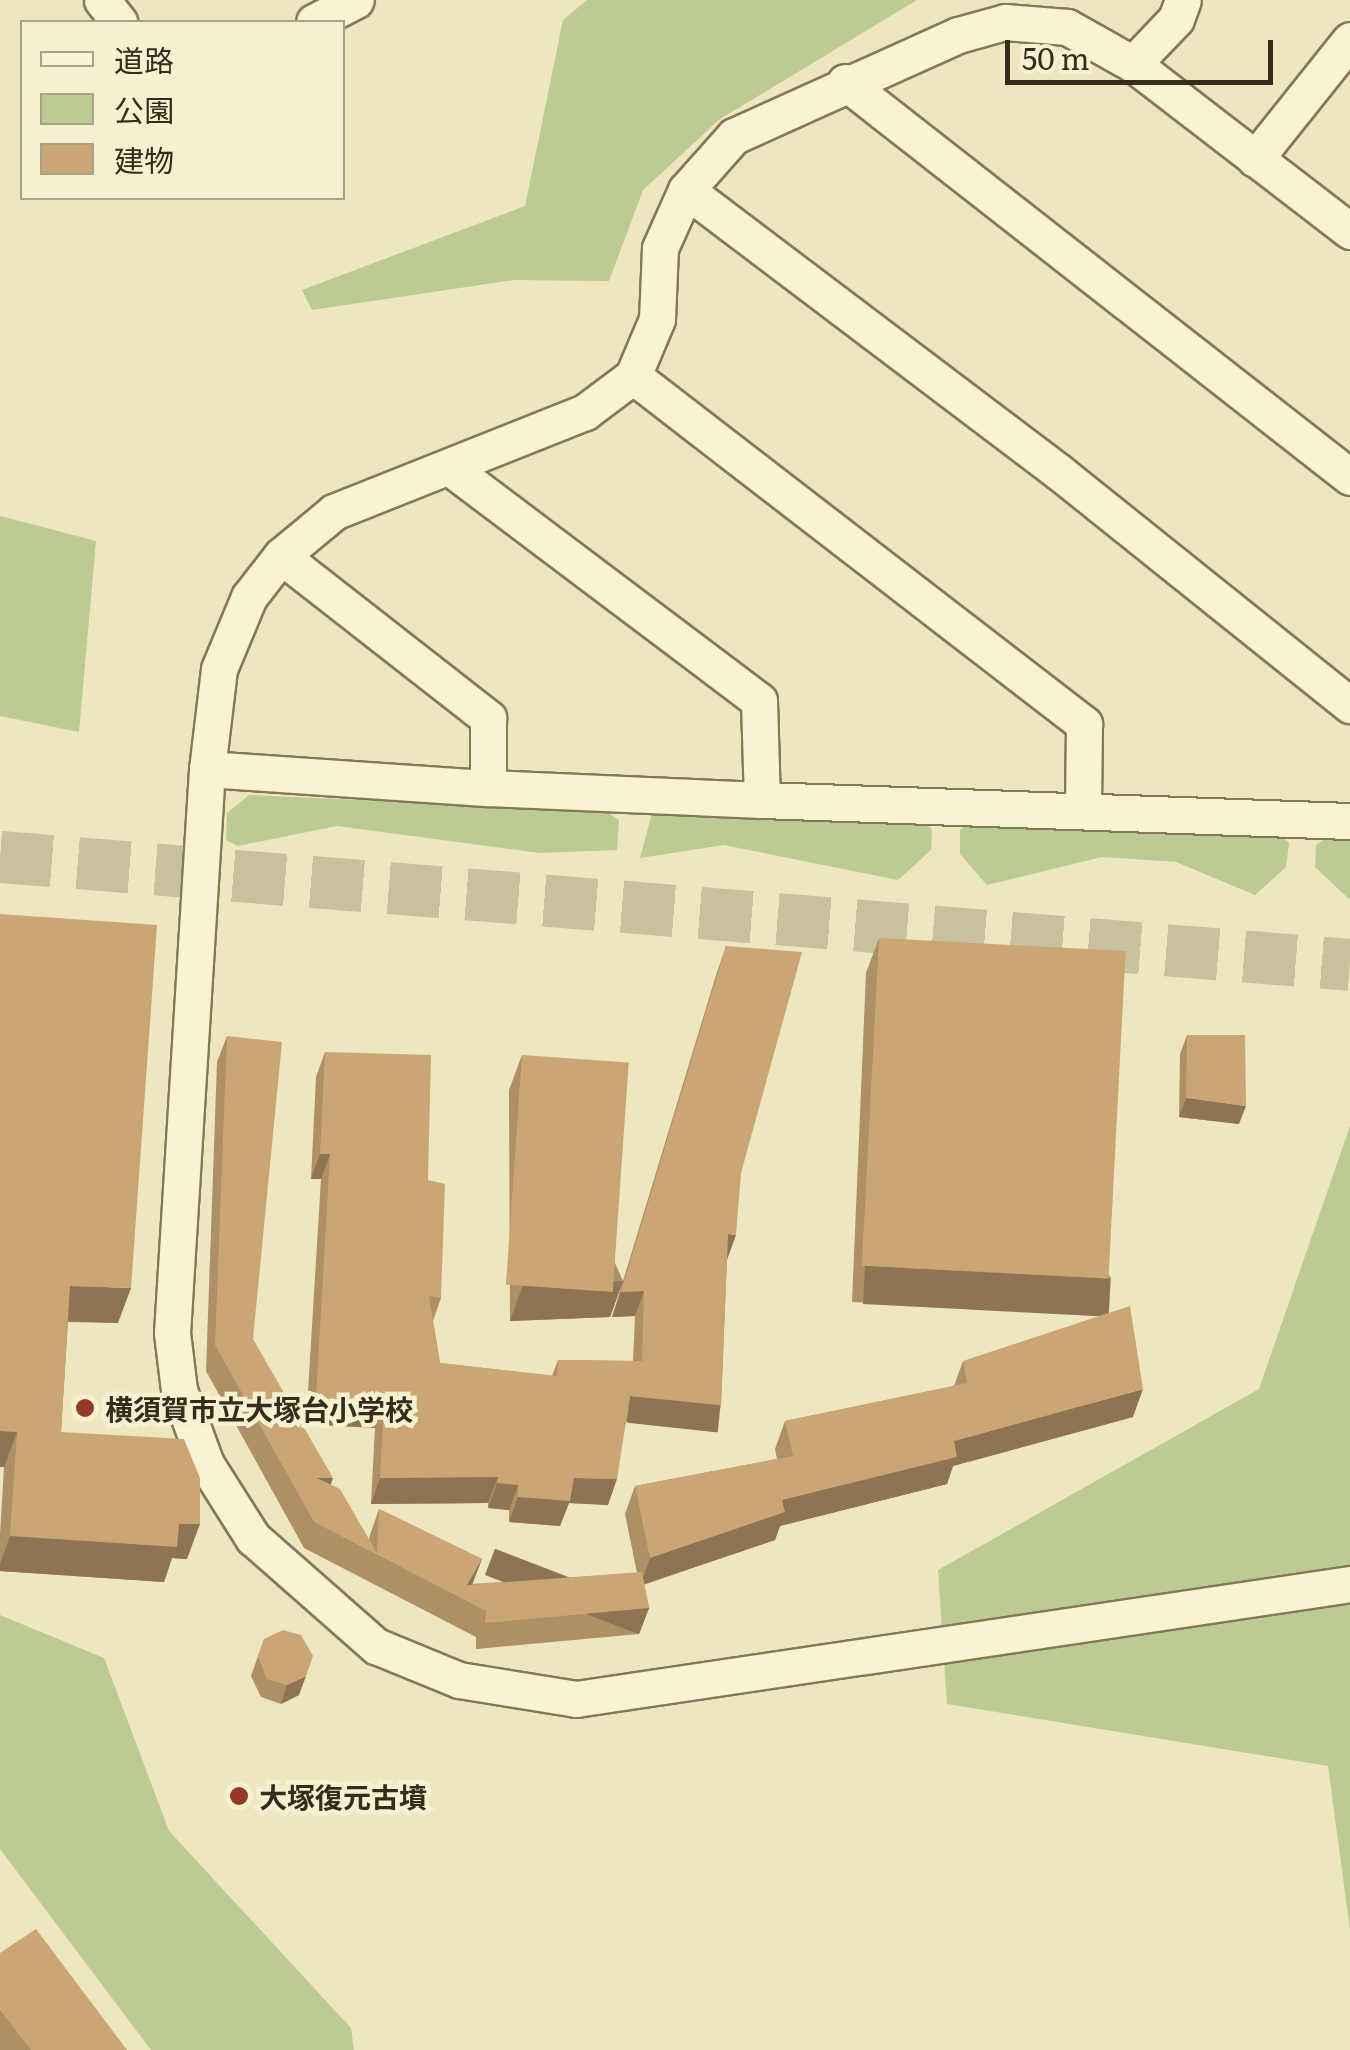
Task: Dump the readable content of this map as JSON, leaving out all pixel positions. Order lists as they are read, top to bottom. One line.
{"places":["横須賀市立大塚台小学校","大塚復元古墳"],"legend":["道路","公園","建物"],"scale_bar":"50 m"}
